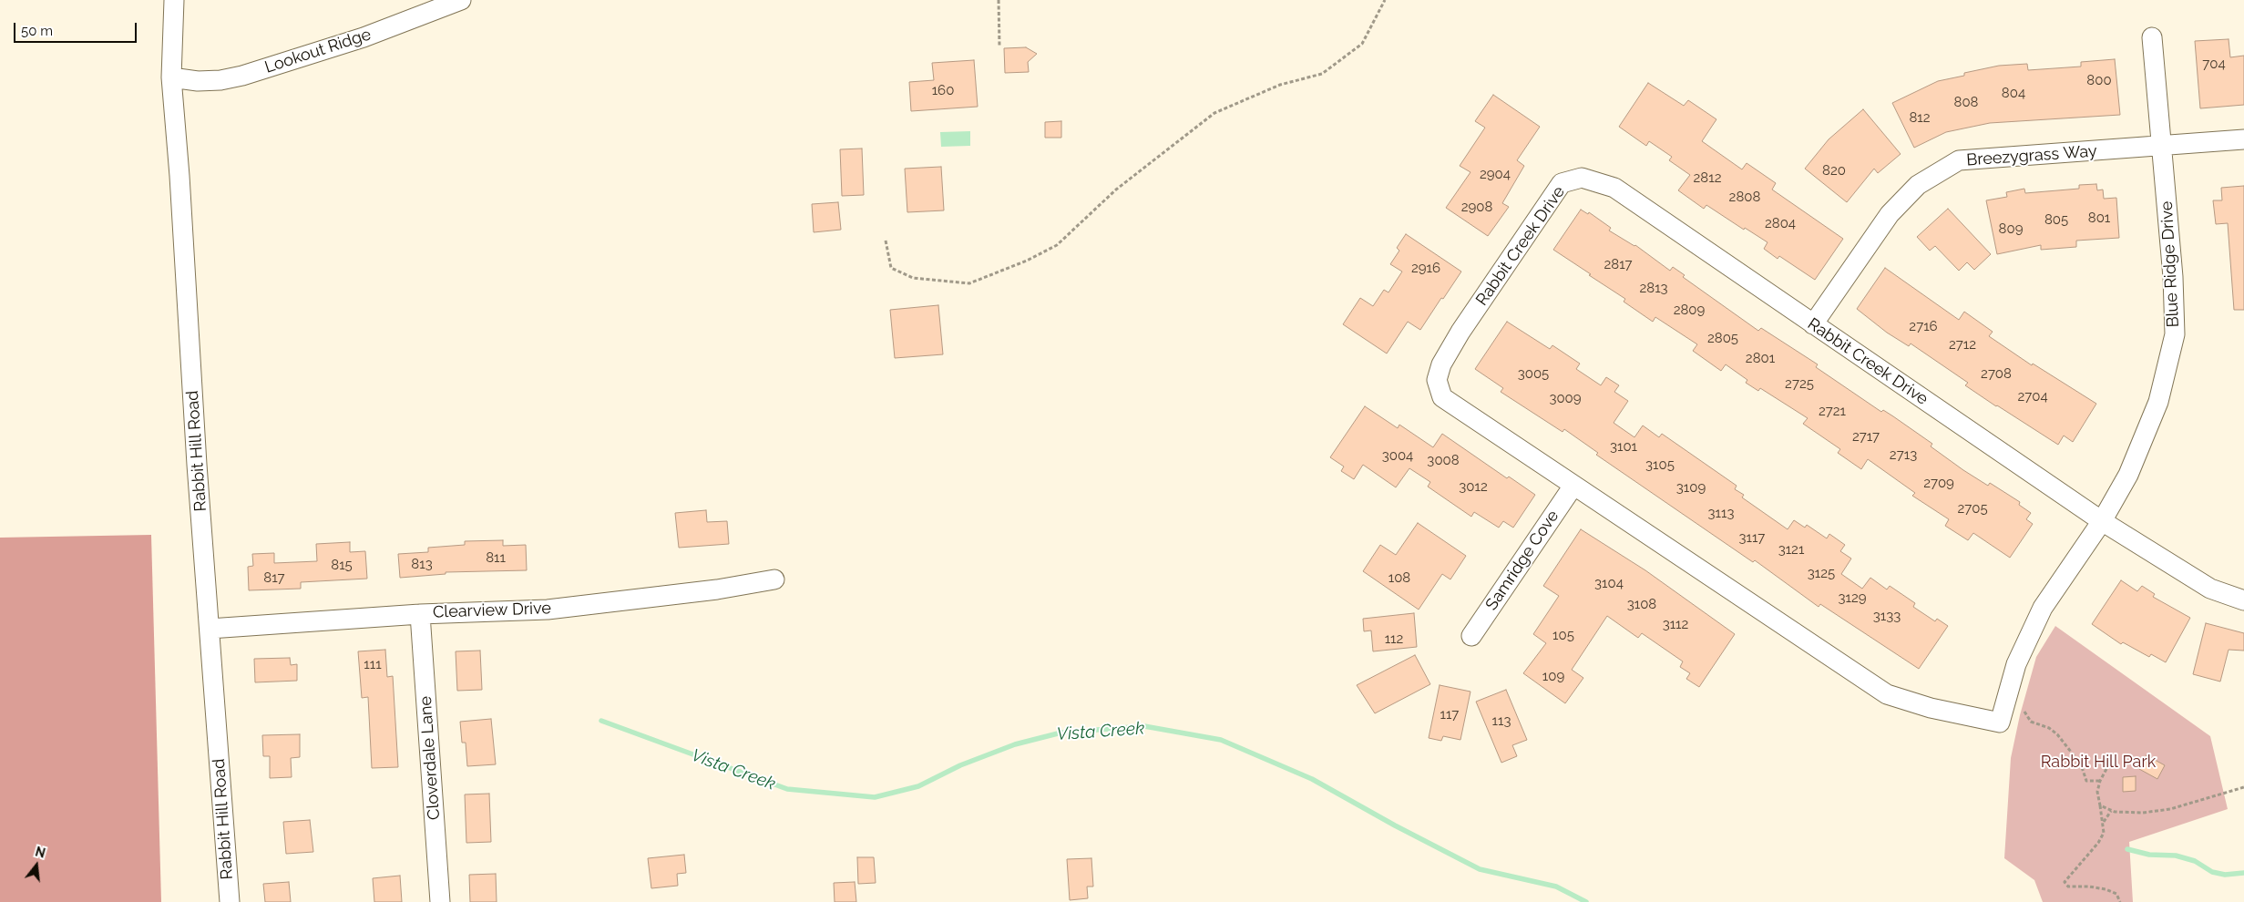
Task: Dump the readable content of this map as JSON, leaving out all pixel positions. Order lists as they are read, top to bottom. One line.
{"streets":{"street":["Lookout Ridge","Breezygrass Way","Rabbit Creek Drive","Blue Ridge Drive","Rabbit Hill Road","Samridge Cove","Clearview Drive","Cloverdale Lane"]},"crossings":[["Lookout Ridge","Rabbit Hill Road"],["Breezygrass Way","Rabbit Creek Drive"],["Breezygrass Way","Blue Ridge Drive"],["Rabbit Creek Drive","Blue Ridge Drive"],["Rabbit Creek Drive","Samridge Cove"],["Rabbit Hill Road","Clearview Drive"],["Clearview Drive","Cloverdale Lane"]],"water":["Vista Creek"],"parks":["Rabbit Hill Park"],"house_numbers":["704","800","160","804","808","812","820","2904","2812","2808","2908","801","805","2804","809","2817","2916","2813","2809","2716","2805","2712","2801","3005","2708","2725","2704","3009","2721","2717","3101","2713","3004","3008","3105","2709","3012","3109","2705","3113","3117","3121","811","813","815","3125","817","108","3104","3129","3108","3133","3112","105","112","111","109","117","113"],"scale_bar":"50 m","north":"top"}
